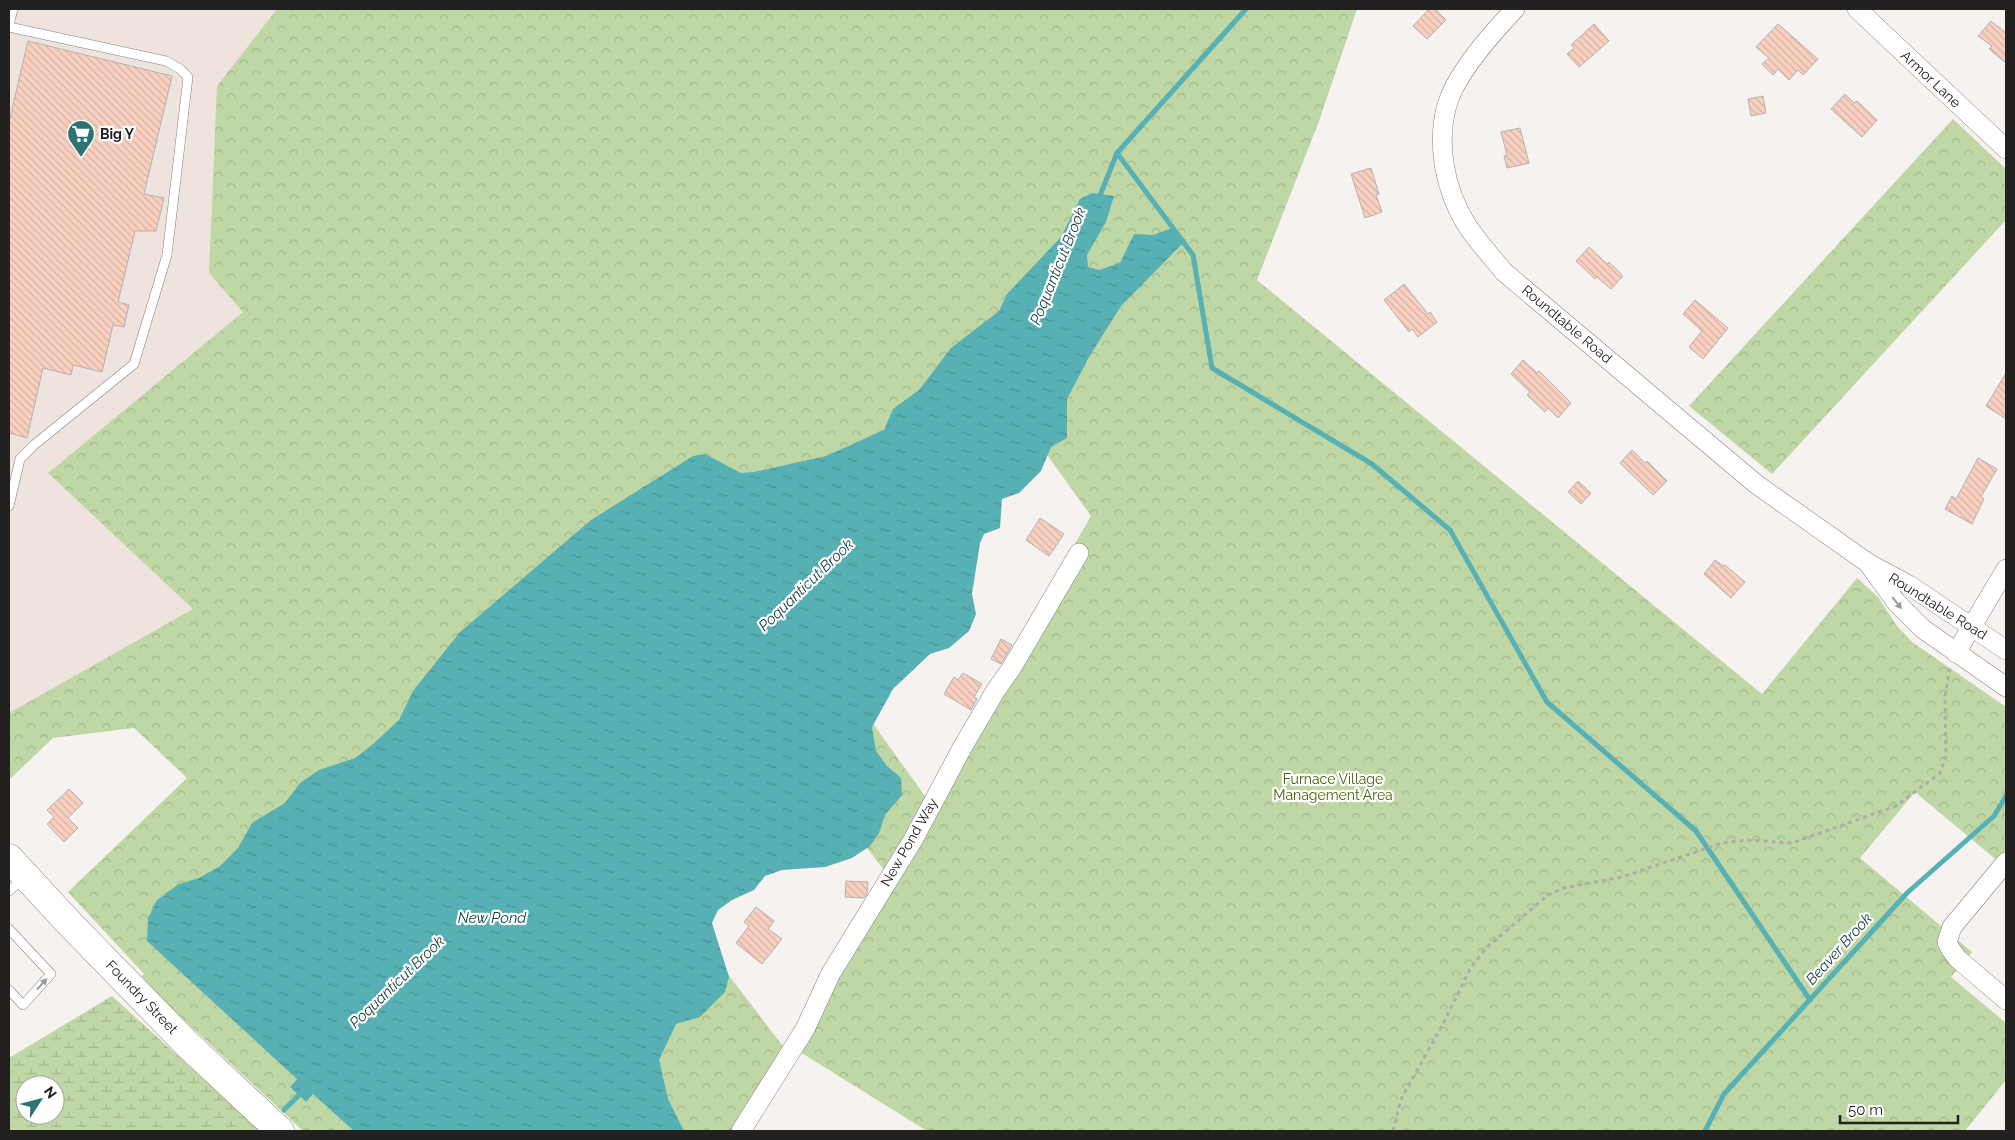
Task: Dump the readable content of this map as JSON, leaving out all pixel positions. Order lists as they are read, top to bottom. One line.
{"streets":{"highway":["Foundry Street"],"street":["Armor Lane","Roundtable Road","New Pond Way"]},"water":["Poquanticut Brook","New Pond","Beaver Brook"],"parks":["Furnace Village Management Area"],"places":{"supermarket":["Big Y"]},"scale_bar":"50 m","north":"top right"}
